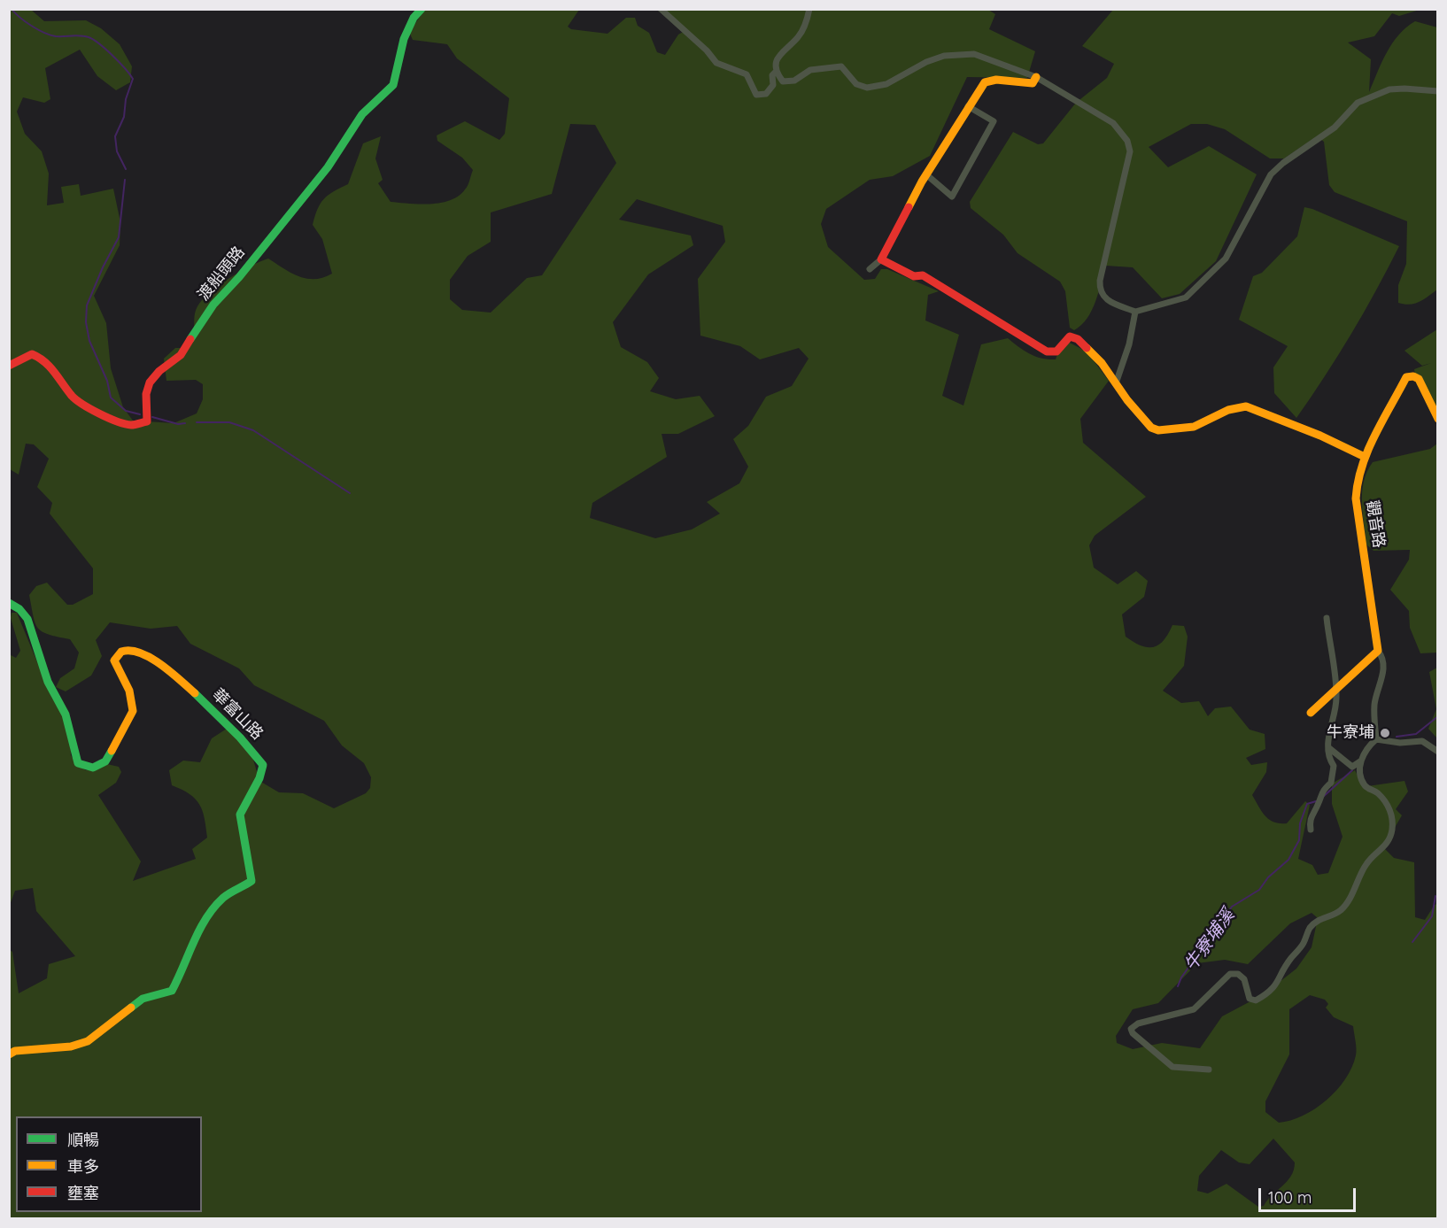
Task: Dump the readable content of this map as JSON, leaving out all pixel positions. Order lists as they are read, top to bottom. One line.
{"streets":{"street":["渡船頭路","觀音路","華富山路"]},"water":["牛寮埔溪"],"places":["牛寮埔"],"legend":["順暢","車多","壅塞"],"scale_bar":"100 m"}
